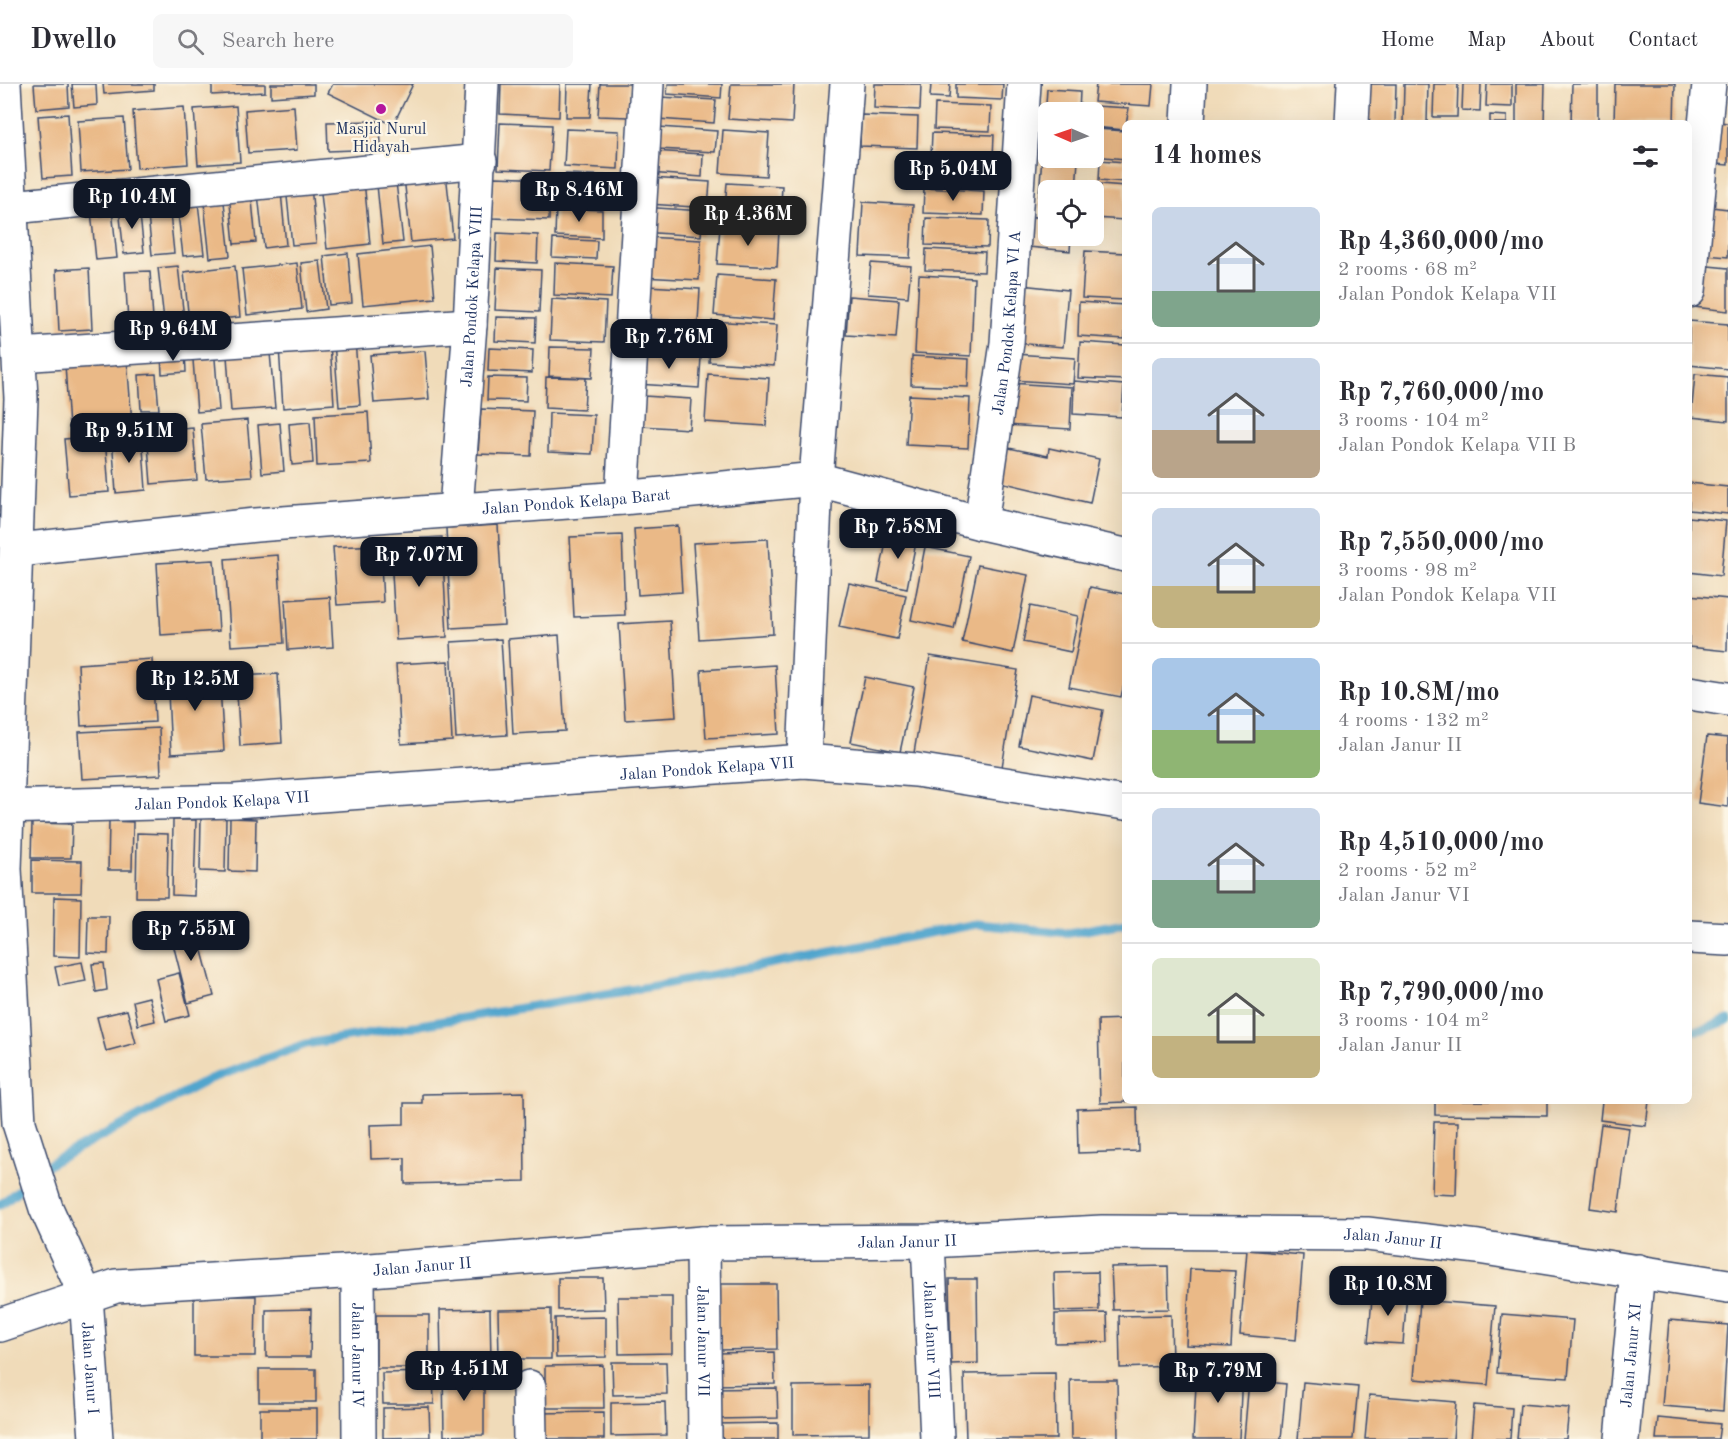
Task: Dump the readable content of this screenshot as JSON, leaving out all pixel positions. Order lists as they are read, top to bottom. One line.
{"streets":{"street":["Jalan Pondok Kelapa VIII","Jalan Pondok Kelapa VI A","Jalan Pondok Kelapa Barat","Jalan Pondok Kelapa VII","Jalan Janur II","Jalan Janur VIII","Jalan Janur VII","Jalan Janur IV","Jalan Janur XI","Jalan Janur I"]},"crossings":[["Jalan Pondok Kelapa VIII","Jalan Pondok Kelapa Barat"],["Jalan Pondok Kelapa VI A","Jalan Pondok Kelapa Barat"],["Jalan Pondok Kelapa Barat","Jalan Pondok Kelapa VII"],["Jalan Janur II","Jalan Janur VIII"],["Jalan Janur II","Jalan Janur VII"],["Jalan Janur II","Jalan Janur IV"],["Jalan Janur II","Jalan Janur XI"],["Jalan Janur II","Jalan Janur I"]],"places":["Masjid Nurul Hidayah"],"north":"left","page":{"header":"Dwello","search":"Search here","nav":["Home","Map","About","Contact"],"heading":"14 homes","price":["Rp 5.04M","Rp 8.46M","Rp 10.4M","Rp 4.36M","Rp 9.64M","Rp 7.76M","Rp 9.51M","Rp 7.58M","Rp 7.07M","Rp 12.5M","Rp 7.55M","Rp 10.8M","Rp 4.51M","Rp 7.79M"],"list":[{"name":"Rp 4,360,000/mo","note":"2 rooms · 68 m² · Jalan Pondok Kelapa VII"},{"name":"Rp 7,760,000/mo","note":"3 rooms · 104 m² · Jalan Pondok Kelapa VII B"},{"name":"Rp 7,550,000/mo","note":"3 rooms · 98 m² · Jalan Pondok Kelapa VII"},{"name":"Rp 10.8M/mo","note":"4 rooms · 132 m² · Jalan Janur II"},{"name":"Rp 4,510,000/mo","note":"2 rooms · 52 m² · Jalan Janur VI"},{"name":"Rp 7,790,000/mo","note":"3 rooms · 104 m² · Jalan Janur II"}]}}
